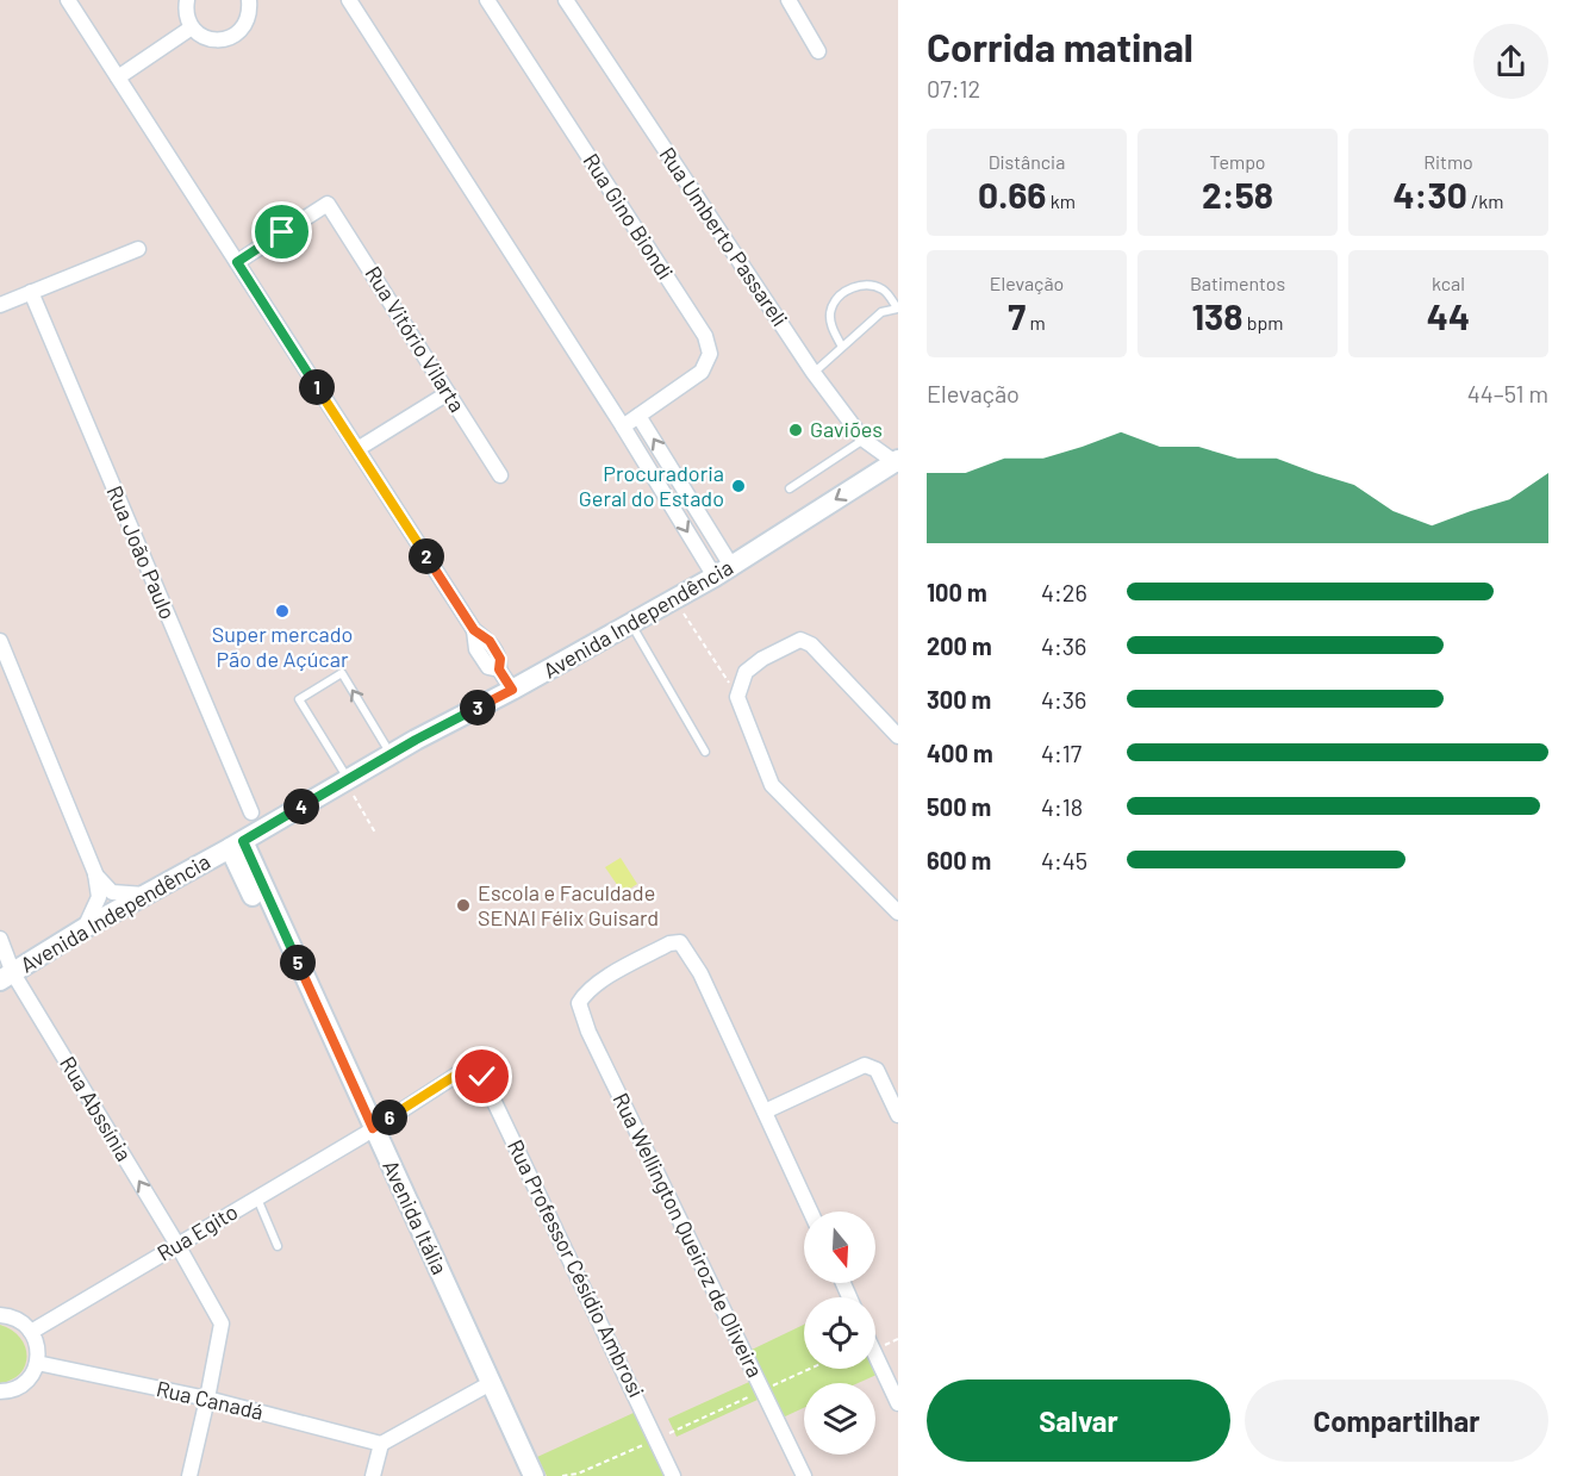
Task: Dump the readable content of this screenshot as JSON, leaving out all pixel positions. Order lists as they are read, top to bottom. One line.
{"streets":{"main road":["Avenida Independência","Avenida Itália"],"street":["Rua Gino Biondi","Rua Umberto Passareli","Rua Vitório Vilarta","Rua João Paulo","Rua Abssínia","Rua Egito","Rua Wellington Queiroz de Oliveira","Rua Professor Césídio Ambrosi","Rua Canadá"]},"crossings":[["Rua Umberto Passareli","Avenida Independência"],["Avenida Independência","Rua Abssínia"],["Avenida Independência","Avenida Itália"],["Rua Abssínia","Rua Egito"],["Rua Abssínia","Rua Canadá"],["Avenida Itália","Rua Egito"],["Avenida Itália","Rua Professor Césídio Ambrosi"],["Rua Egito","Rua Professor Césídio Ambrosi"]],"one_way":["Rua Abssínia"],"places":["Gaviões","Procuradoria Geral do Estado","Super mercado Pão de Açúcar","Escola e Faculdade SENAI Félix Guisard"],"north":"bottom","page":{"heading":["Corrida matinal","07:12"],"stats":[["Distância","0.66 km"],["Tempo","2:58"],["Ritmo","4:30 /km"],["Elevação","7 m"],["Batimentos","138 bpm"],["kcal","44"]],"chart":["Elevação","44–51 m"],"pins":["1","2","3","4","5","6"],"list":[{"name":"100 m","note":"4:26"},{"name":"200 m","note":"4:36"},{"name":"300 m","note":"4:36"},{"name":"400 m","note":"4:17"},{"name":"500 m","note":"4:18"},{"name":"600 m","note":"4:45"}],"buttons":["Salvar","Compartilhar"]}}
